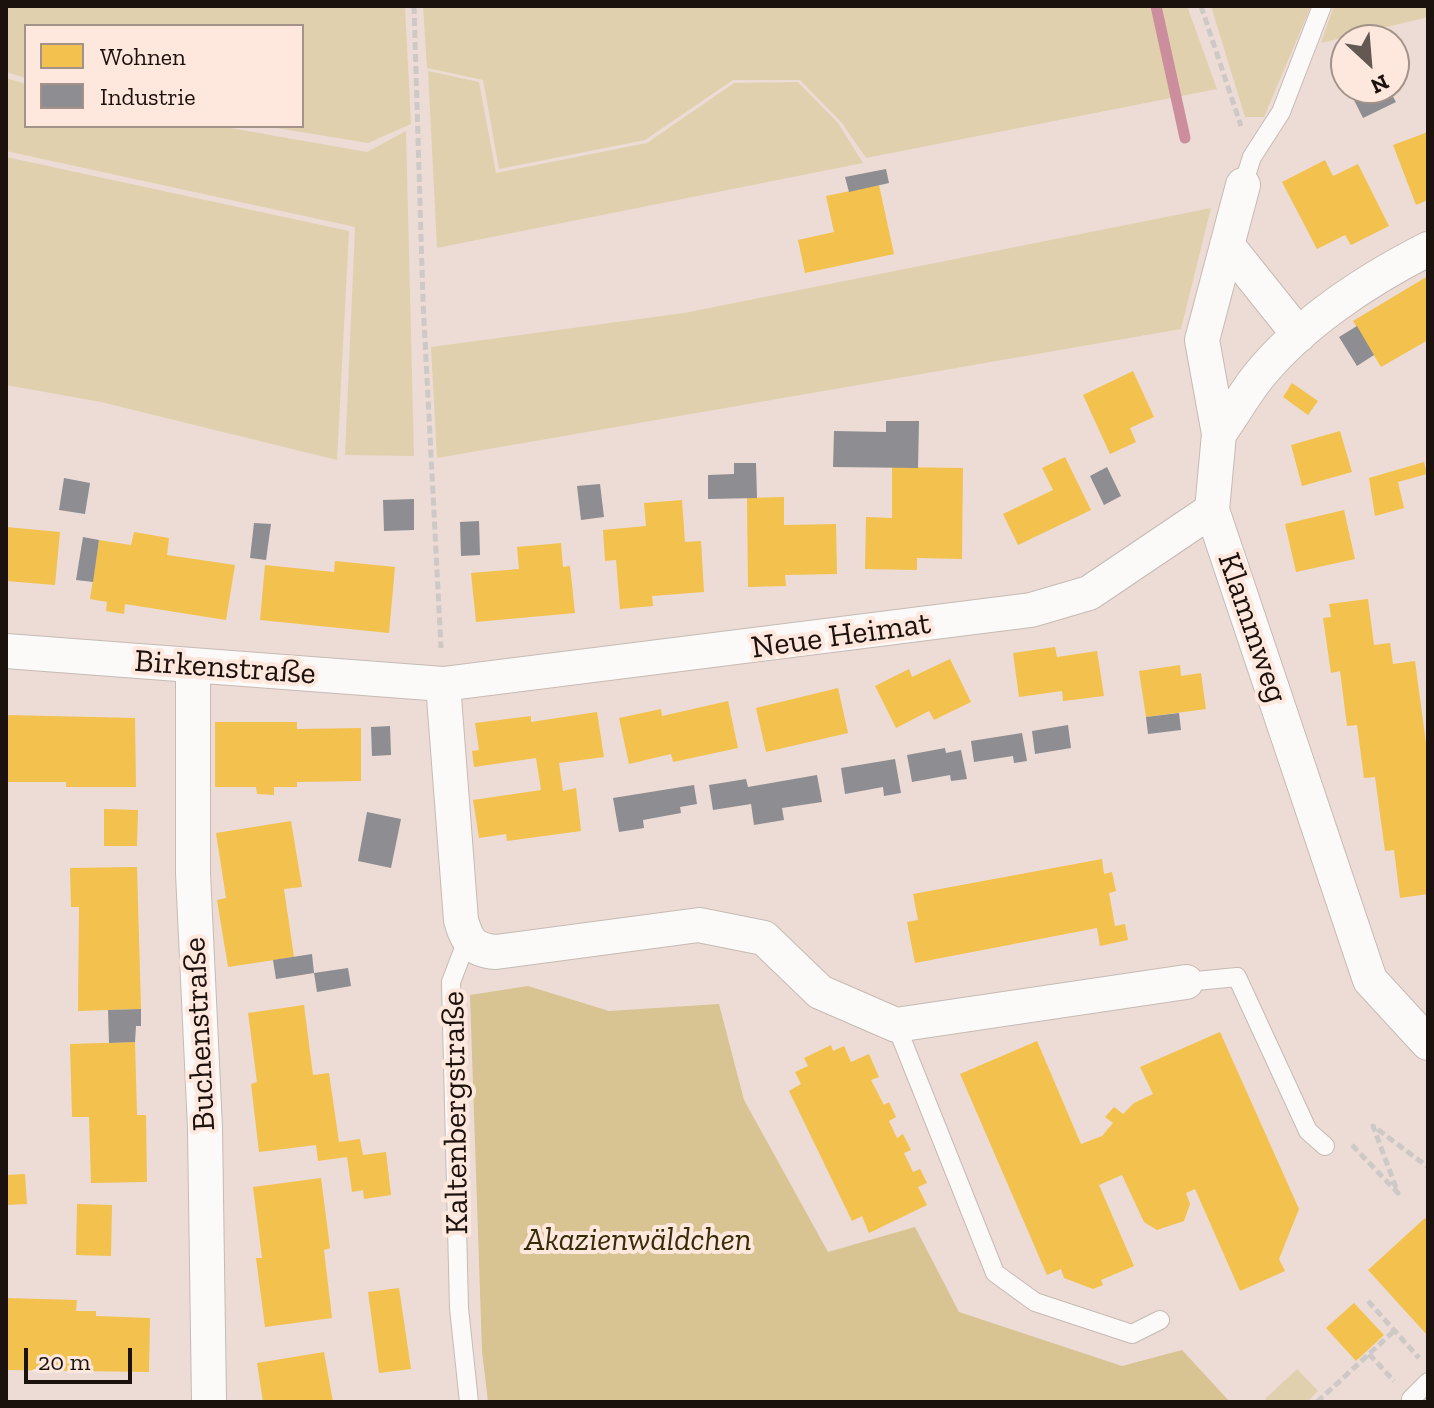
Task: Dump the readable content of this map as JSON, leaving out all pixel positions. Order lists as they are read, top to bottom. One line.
{"streets":{"street":["Klammweg","Neue Heimat","Birkenstraße","Buchenstraße"],"lane":["Kaltenbergstraße"]},"crossings":[["Klammweg","Neue Heimat"],["Neue Heimat","Birkenstraße"],["Birkenstraße","Buchenstraße"]],"parks":["Akazienwäldchen"],"legend":["Wohnen","Industrie"],"scale_bar":"20 m","north":"bottom right"}
